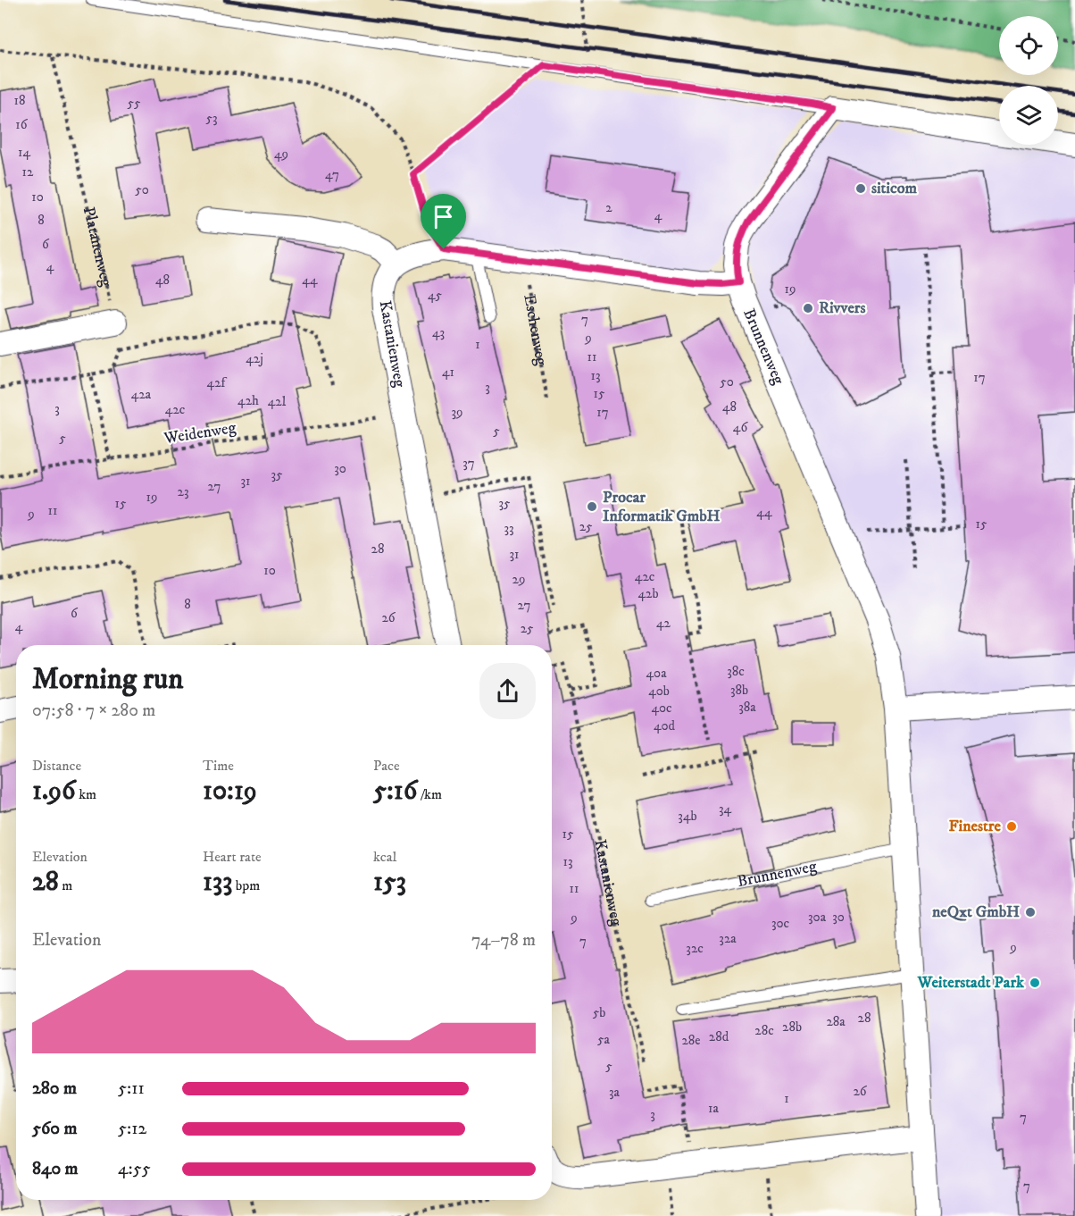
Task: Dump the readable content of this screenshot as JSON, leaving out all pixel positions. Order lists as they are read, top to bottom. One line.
{"streets":{"street":["Kastanienweg","Brunnenweg"],"path":["Platanenweg","Eschenweg","Weidenweg"]},"crossings":[["Kastanienweg","Weidenweg"]],"places":["siticom","Rivvers","Procar Informatik GmbH","Finestre","neQxt GmbH","Weiterstadt Park"],"house_numbers":["18","55","53","16","14","49","12","47","50","10","2","4","8","6","4","48","44","19","45","7","43","9","1","11","42j","41","13","17","50","42f","3","15","42a","42h","42l","48","3","42c","39","17","46","5","5","37","30","35","31","27","23","19","15","35","11","44","9","15","25","33","28","31","10","42c","29","42b","8","27","6","26","42","4","25","38c","40a","38b","40b","38a","40c","40d","34","34b","15","13","11","30a","30","9","30c","32a","7","9","32c","5b","28","28a","28b","28c","28d","5a","28e","5","26","3a","1","1a","3","7","7"],"page":{"heading":["Morning run","07:58 · 7 × 280 m"],"stats":[["Distance","1.96 km"],["Time","10:19"],["Pace","5:16 /km"],["Elevation","28 m"],["Heart rate","133 bpm"],["kcal","153"]],"chart":["Elevation","74–78 m"],"list":[{"name":"280 m","note":"5:11"},{"name":"560 m","note":"5:12"},{"name":"840 m","note":"4:55"}]}}
